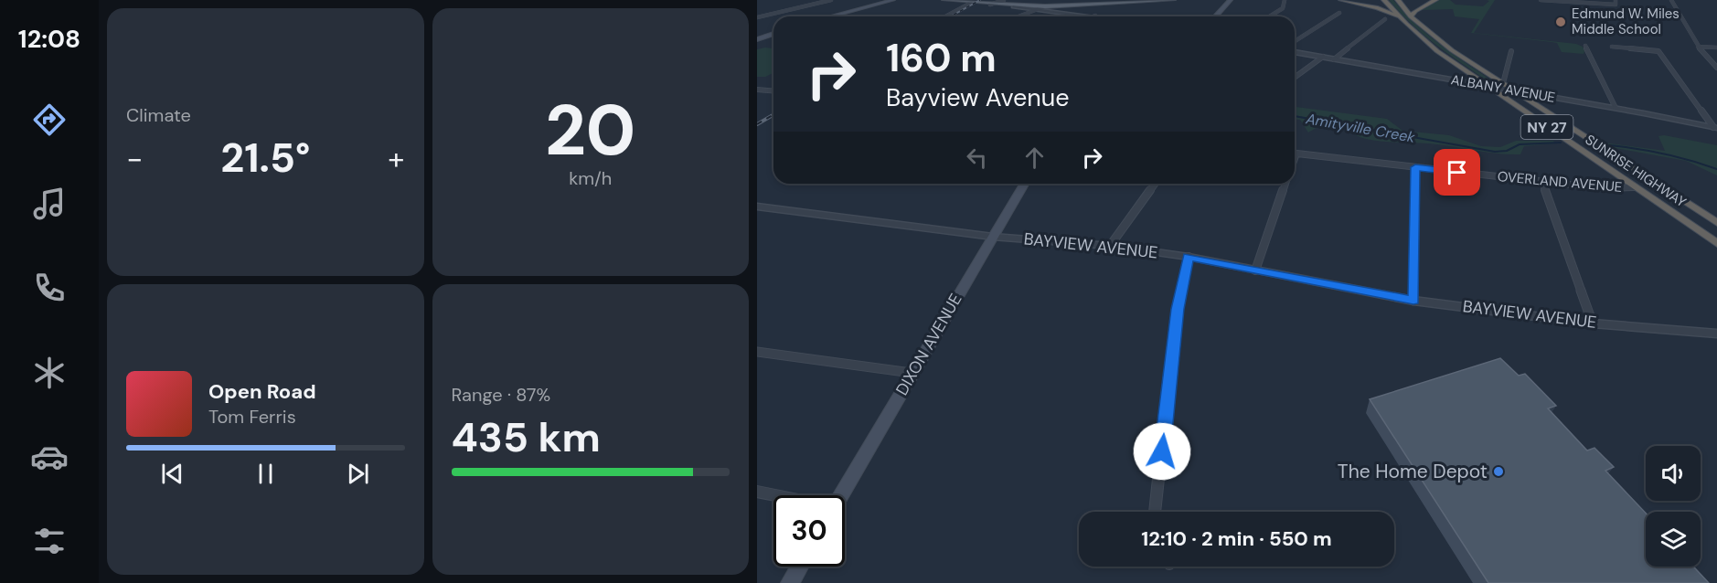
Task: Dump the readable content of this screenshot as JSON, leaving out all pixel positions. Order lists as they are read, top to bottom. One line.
{"streets":{"highway":["NY 27","SUNRISE HIGHWAY"],"main road":["DIXON AVENUE"],"street":["ALBANY AVENUE","OVERLAND AVENUE","BAYVIEW AVENUE"]},"crossings":[["ALBANY AVENUE","SUNRISE HIGHWAY"],["SUNRISE HIGHWAY","OVERLAND AVENUE"],["BAYVIEW AVENUE","DIXON AVENUE"]],"water":["Amityville Creek"],"places":["Edmund W. Miles Middle School","The Home Depot"],"page":{"tabs":"12:08","tile":["Climate",["20","km/h"],["Range · 87%","435 km"]],"turn":["160 m","Bayview Avenue"],"heat":["−","21.5°","+"],"song":["Open Road","Tom Ferris"],"limit":"30","trip":"12:10 · 2 min · 550 m"}}
